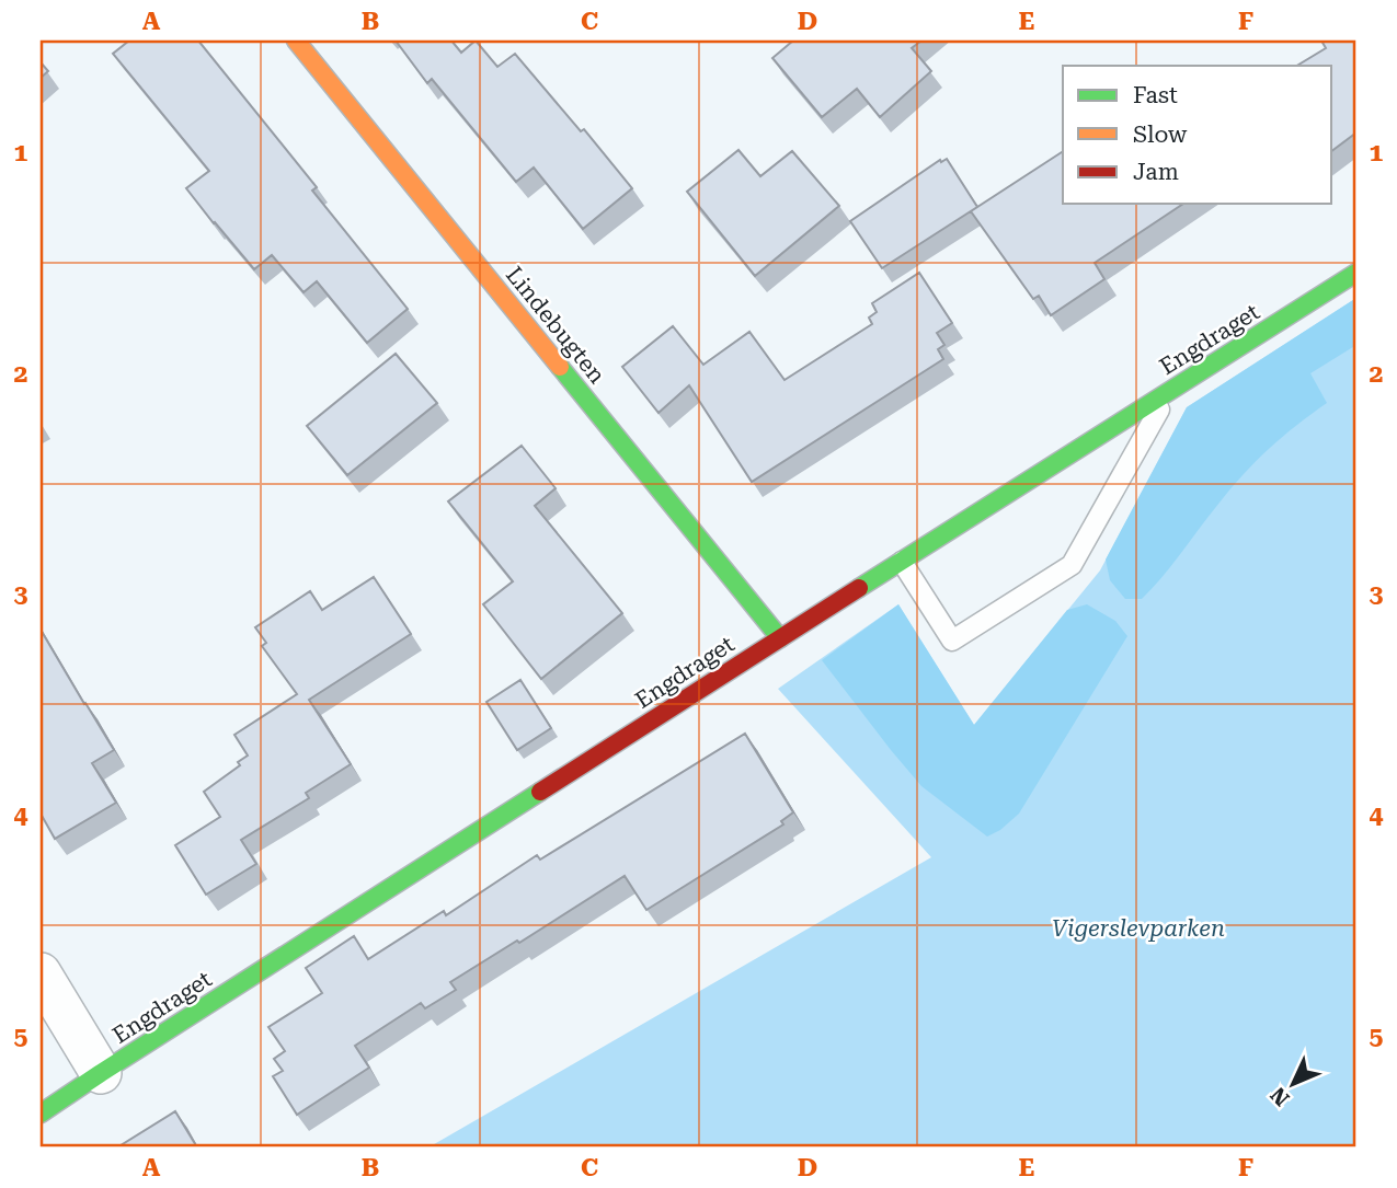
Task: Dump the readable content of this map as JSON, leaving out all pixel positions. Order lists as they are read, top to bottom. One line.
{"streets":{"street":["Lindebugten","Engdraget"]},"crossings":[["Lindebugten","Engdraget"]],"parks":["Vigerslevparken"],"legend":["Fast","Slow","Jam"],"north":"bottom left","grid":{"columns":["A","B","C","D","E","F"],"rows":["1","2","3","4","5"]}}
